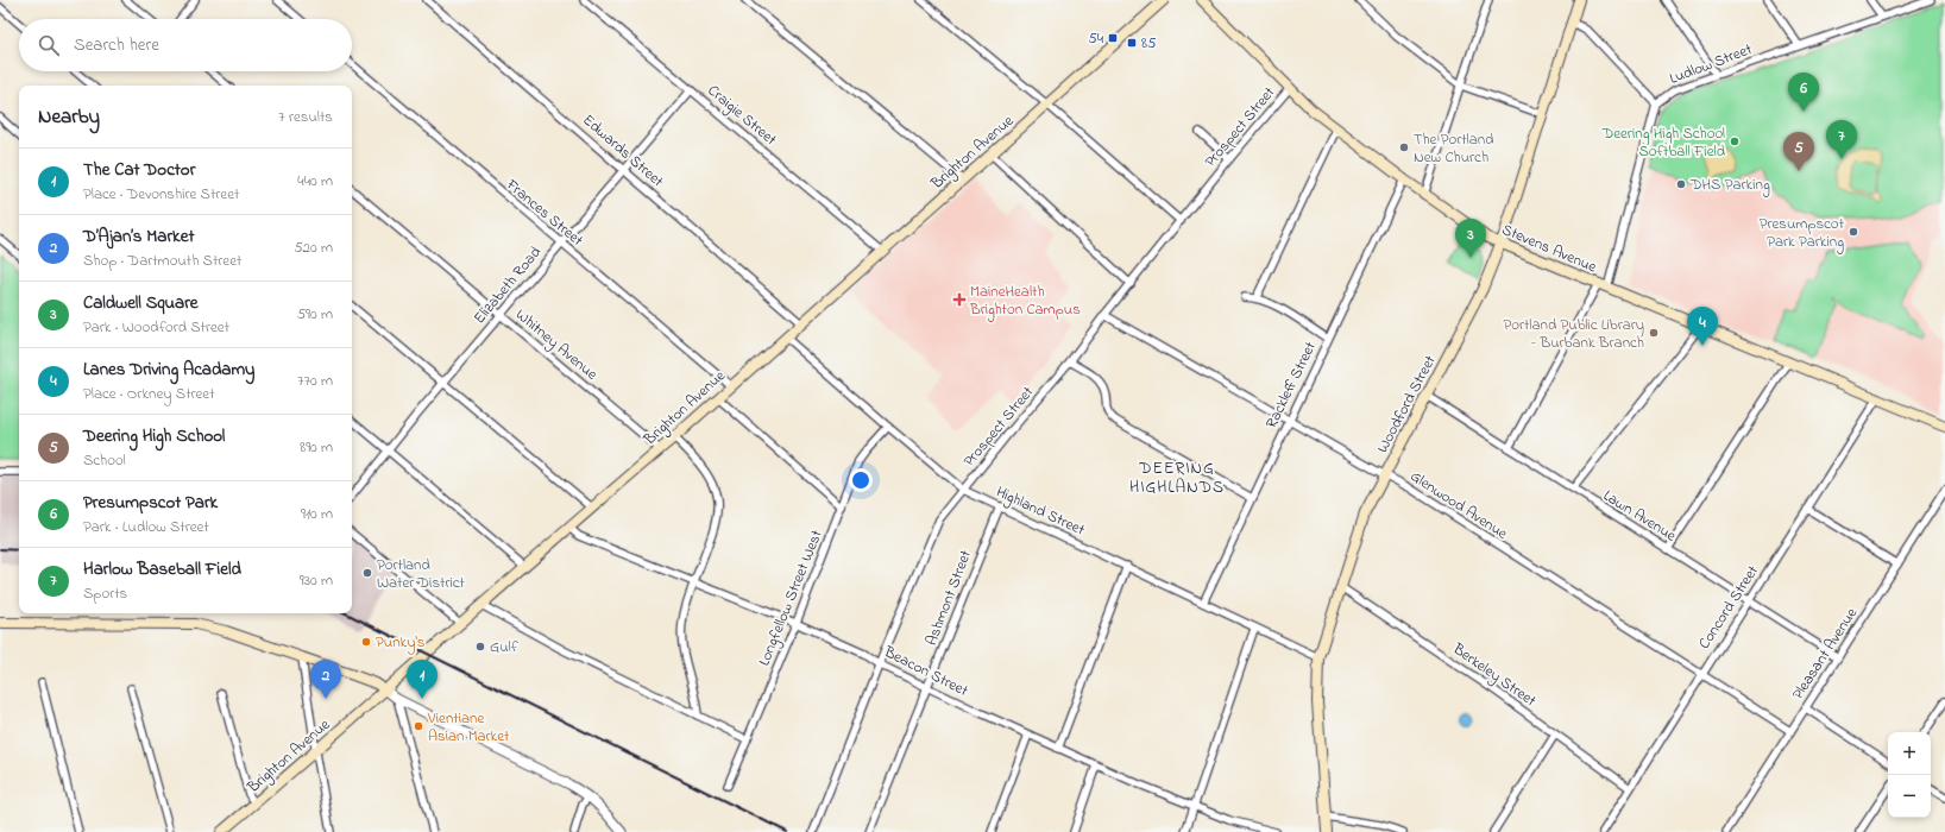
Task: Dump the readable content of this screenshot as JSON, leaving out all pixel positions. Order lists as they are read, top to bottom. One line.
{"streets":{"main road":["Brighton Avenue","Stevens Avenue","Woodford Street"],"street":["Ludlow Street","Craigie Street","Prospect Street","Edwards Street","Frances Street","Elizabeth Road","Whitney Avenue","Rackleff Street","Glenwood Avenue","Highland Street","Lawn Avenue","Longfellow Street West","Ashmont Street","Concord Street","Pleasant Avenue","Beacon Street","Berkeley Street"]},"crossings":[["Craigie Street","Brighton Avenue"],["Craigie Street","Elizabeth Road"],["Prospect Street","Stevens Avenue"],["Prospect Street","Glenwood Avenue"],["Prospect Street","Highland Street"],["Prospect Street","Beacon Street"],["Edwards Street","Brighton Avenue"],["Edwards Street","Elizabeth Road"],["Brighton Avenue","Frances Street"],["Brighton Avenue","Whitney Avenue"],["Brighton Avenue","Highland Street"],["Brighton Avenue","Beacon Street"],["Frances Street","Elizabeth Road"],["Stevens Avenue","Rackleff Street"],["Stevens Avenue","Woodford Street"],["Stevens Avenue","Concord Street"],["Elizabeth Road","Whitney Avenue"],["Rackleff Street","Glenwood Avenue"],["Rackleff Street","Highland Street"],["Woodford Street","Glenwood Avenue"],["Woodford Street","Highland Street"],["Woodford Street","Lawn Avenue"],["Woodford Street","Berkeley Street"],["Glenwood Avenue","Concord Street"],["Glenwood Avenue","Pleasant Avenue"],["Highland Street","Longfellow Street West"],["Highland Street","Ashmont Street"],["Lawn Avenue","Concord Street"],["Lawn Avenue","Pleasant Avenue"],["Longfellow Street West","Beacon Street"],["Ashmont Street","Beacon Street"],["Concord Street","Berkeley Street"]],"districts":["DEERING HIGHLANDS"],"places":{"transit":["54","85"],"other":["Deering High School Softball Field","The Portland New Church","DHS Parking","Presumpscot Park Parking","Portland Public Library - Burbank Branch","Portland Water District","Punky's","Gulf","Vientiane Asian Market"],"health":["MaineHealth Brighton Campus"]},"page":{"search":"Search here","pins":["6","7","5","3","4","1","2"],"heading":["Nearby","7 results"],"list":[{"mark":"1","name":"The Cat Doctor","note":"Place · Devonshire Street","value":"440 m"},{"mark":"2","name":"D’Ajan’s Market","note":"Shop · Dartmouth Street","value":"520 m"},{"mark":"3","name":"Caldwell Square","note":"Park · Woodford Street","value":"590 m"},{"mark":"4","name":"Lanes Driving Acadamy","note":"Place · Orkney Street","value":"770 m"},{"mark":"5","name":"Deering High School","note":"School","value":"890 m"},{"mark":"6","name":"Presumpscot Park","note":"Park · Ludlow Street","value":"910 m"},{"mark":"7","name":"Harlow Baseball Field","note":"Sports","value":"930 m"}],"map_buttons":["+","−"]}}
